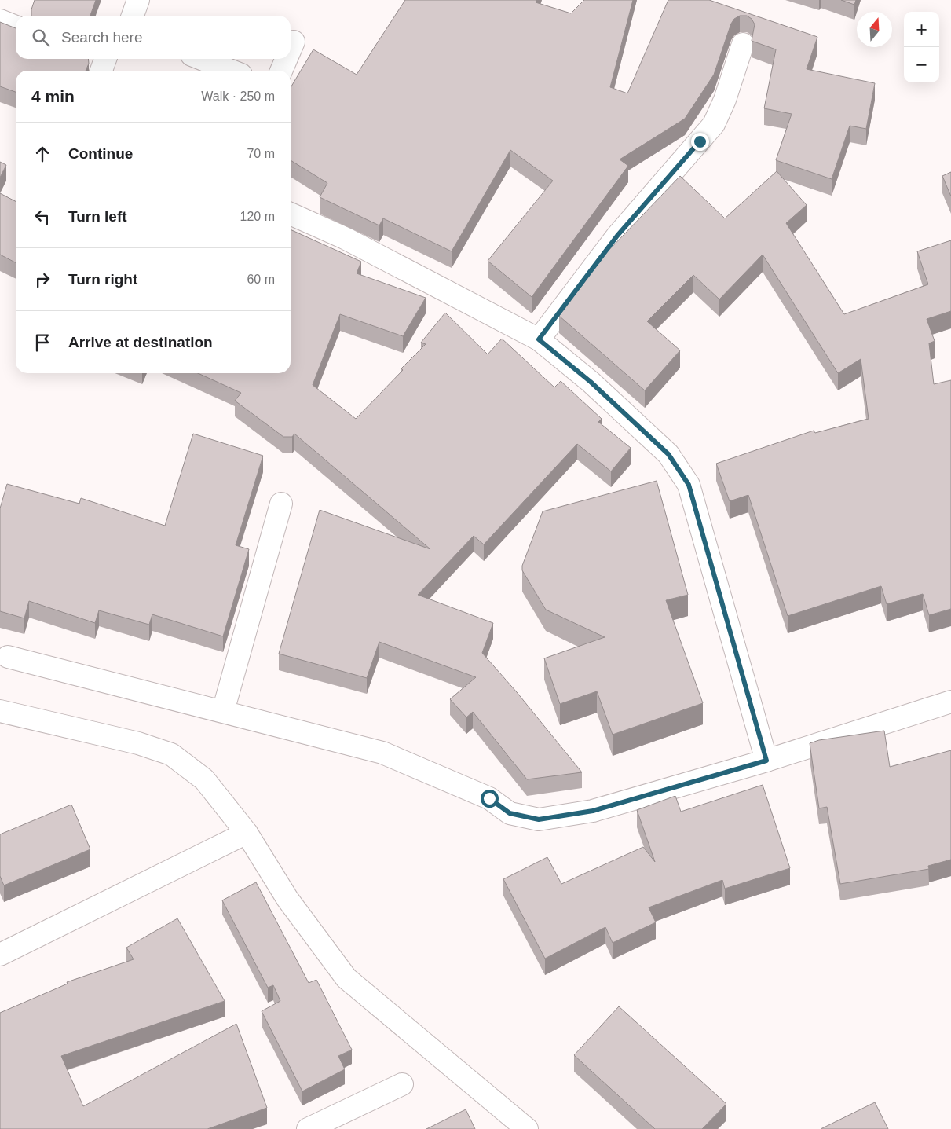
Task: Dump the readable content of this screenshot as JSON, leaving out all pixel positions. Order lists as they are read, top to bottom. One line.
{"north":"top","page":{"map_buttons":["+","−"],"search":"Search here","heading":["4 min","Walk · 250 m"],"list":[["Continue","70 m"],["Turn left","120 m"],["Turn right","60 m"],"Arrive at destination"]}}
